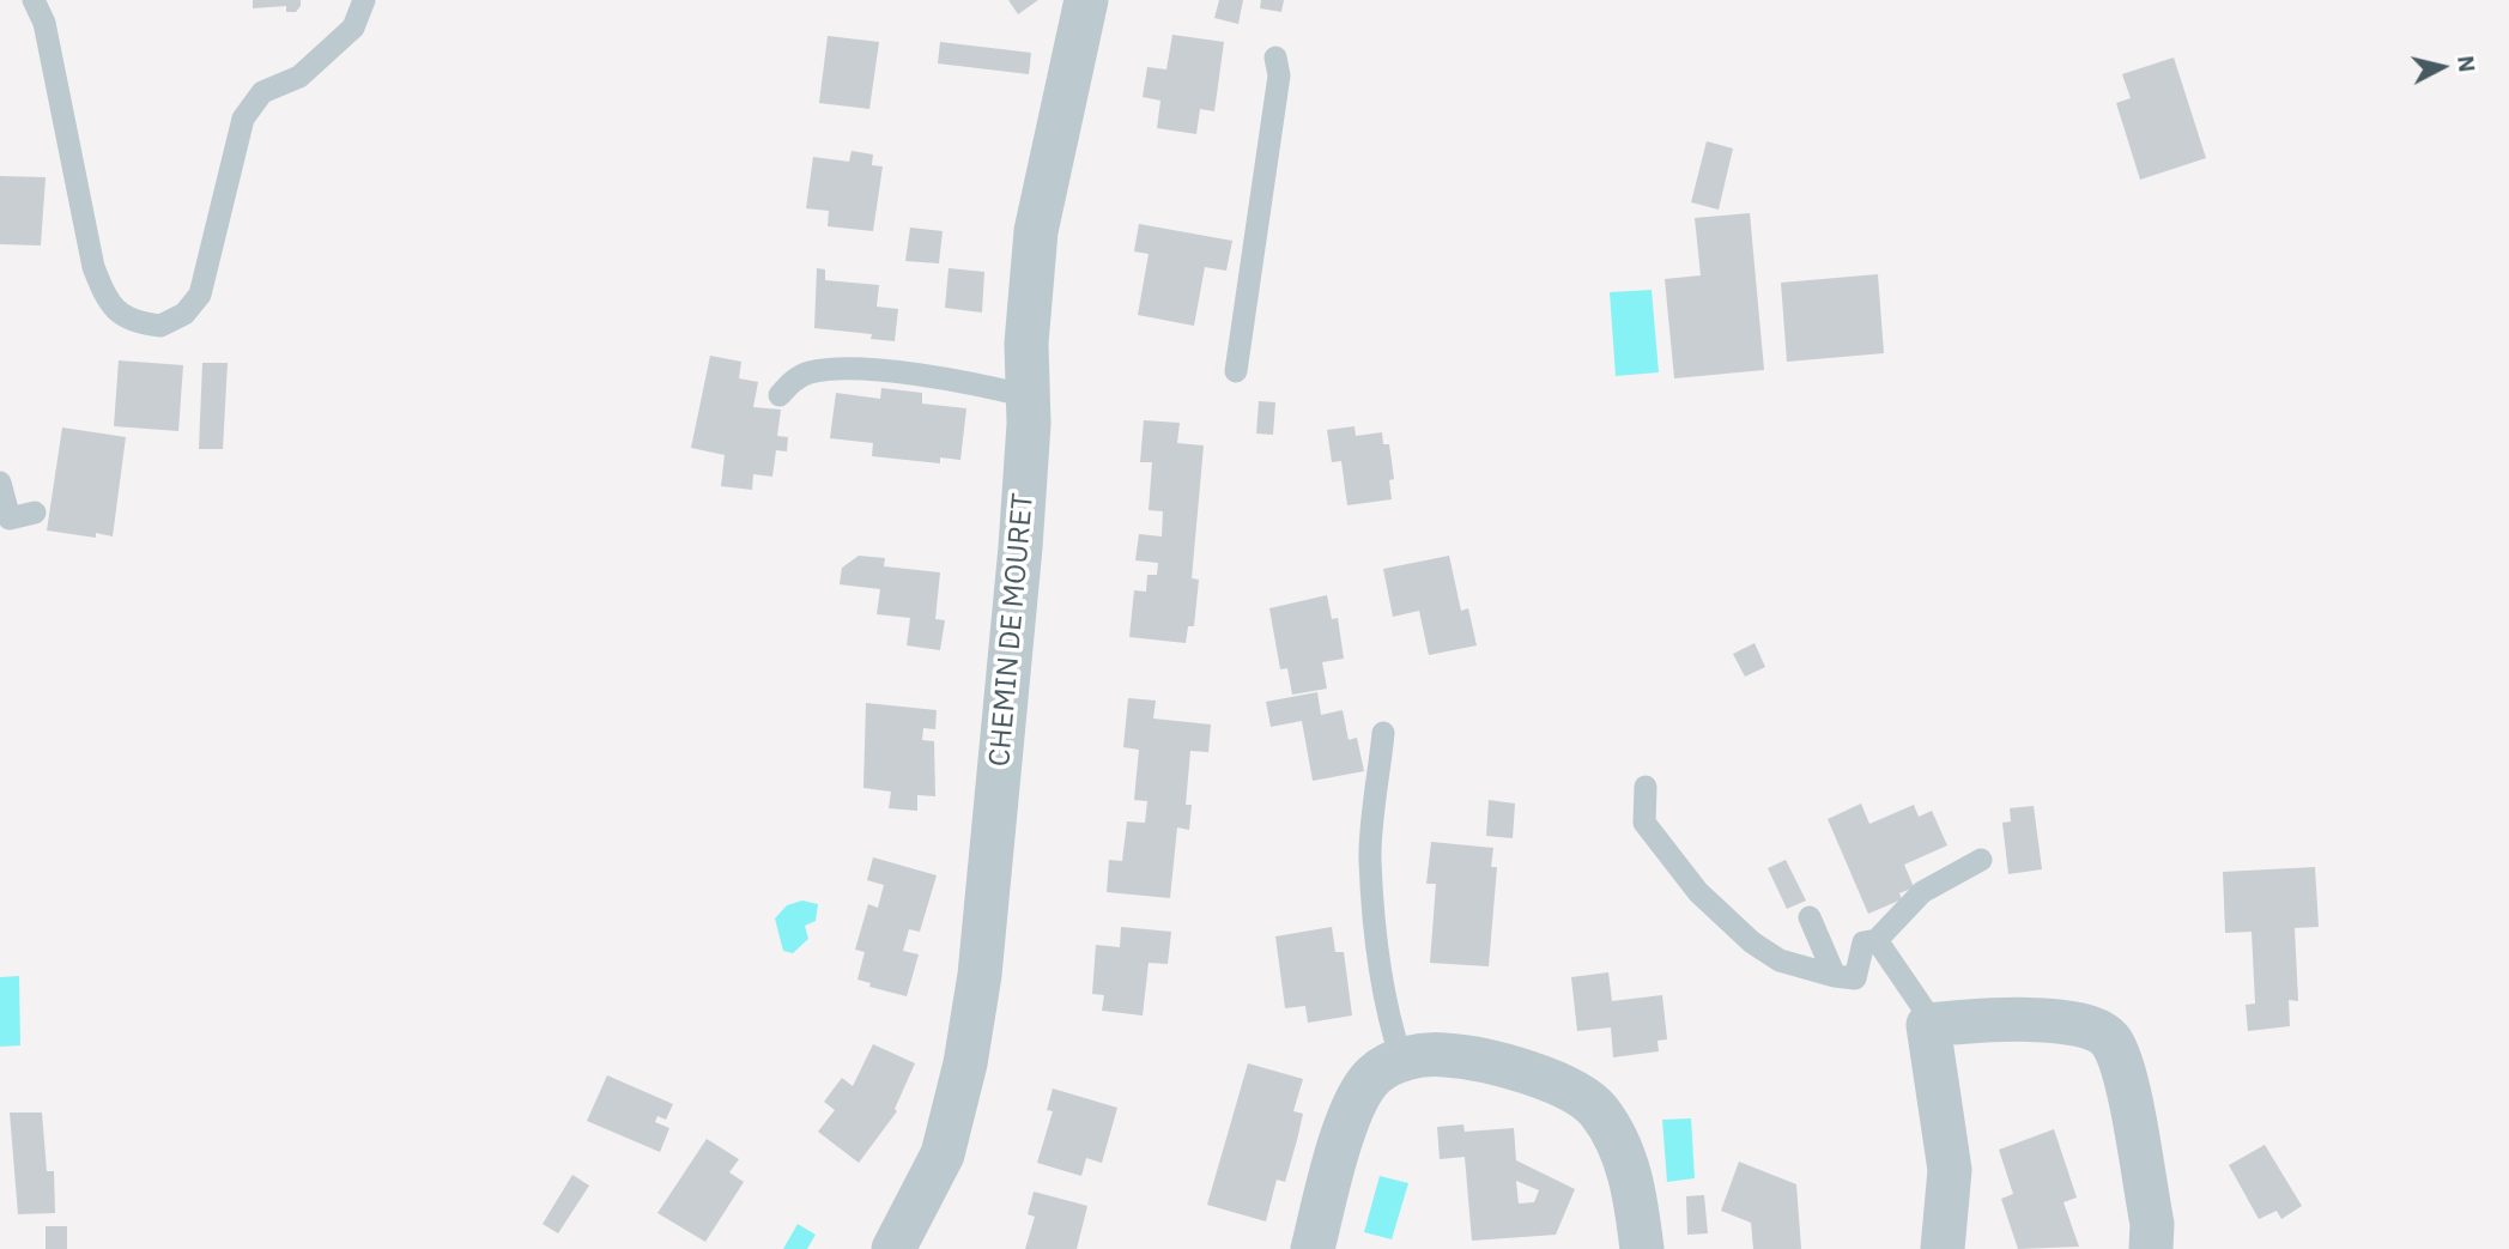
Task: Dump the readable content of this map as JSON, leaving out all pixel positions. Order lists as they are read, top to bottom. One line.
{"streets":{"street":["CHEMIN DE MOURET"]},"north":"right"}
